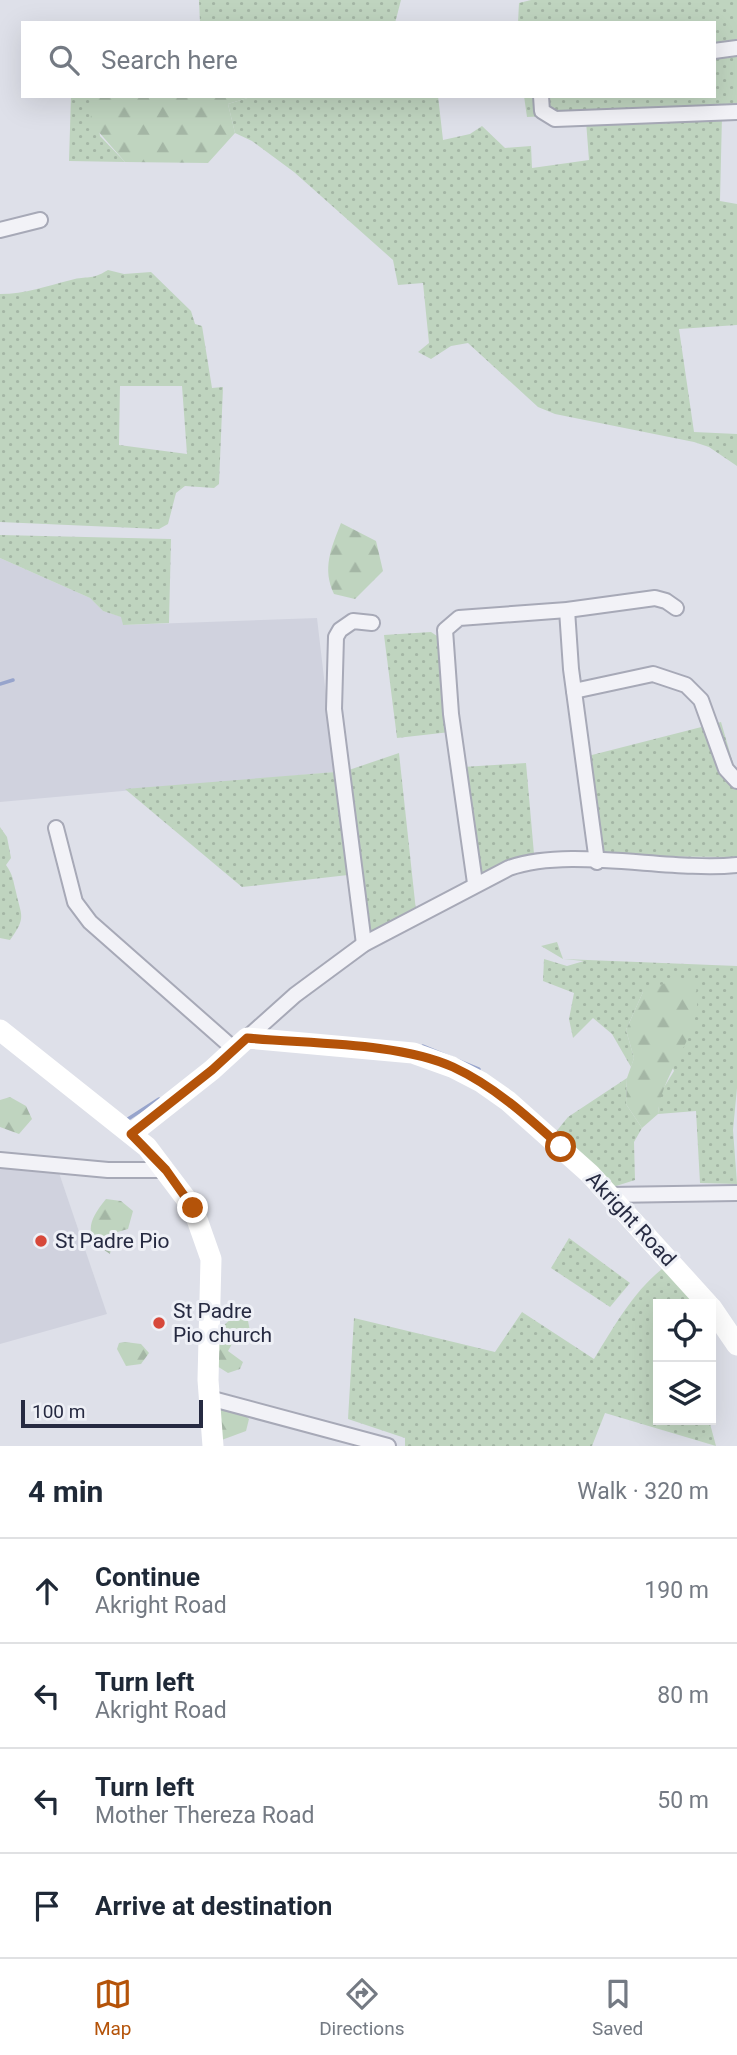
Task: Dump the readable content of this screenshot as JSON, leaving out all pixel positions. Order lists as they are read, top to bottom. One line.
{"streets":{"street":["Akright Road"]},"places":["St Padre Pio","St Padre Pio church"],"scale_bar":"100 m","page":{"search":"Search here","scale":"100 m","heading":["4 min","Walk · 320 m"],"list":[["Continue","Akright Road","190 m"],["Turn left","Akright Road","80 m"],["Turn left","Mother Thereza Road","50 m"],"Arrive at destination"],"nav":["Map","Directions","Saved"]}}
